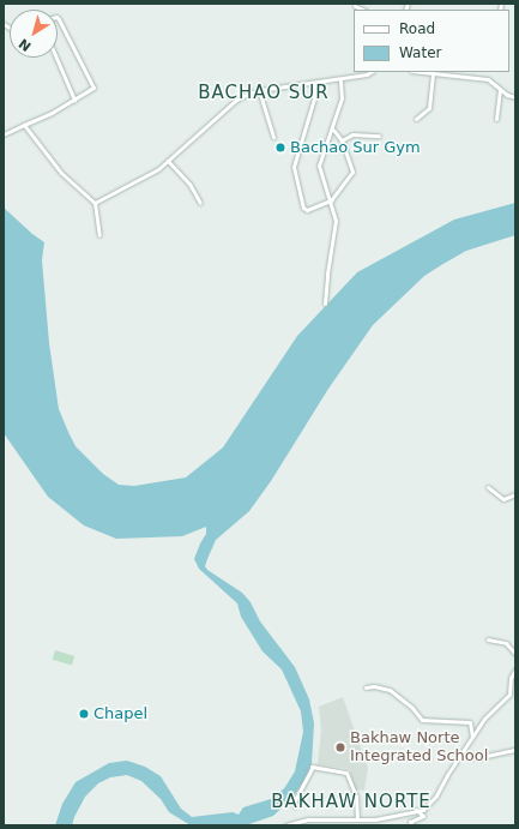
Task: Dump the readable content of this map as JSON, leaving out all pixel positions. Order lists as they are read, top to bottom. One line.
{"districts":["BACHAO SUR","BAKHAW NORTE"],"places":["Bachao Sur Gym","Chapel","Bakhaw Norte Integrated School"],"legend":["Road","Water"],"north":"bottom left"}
